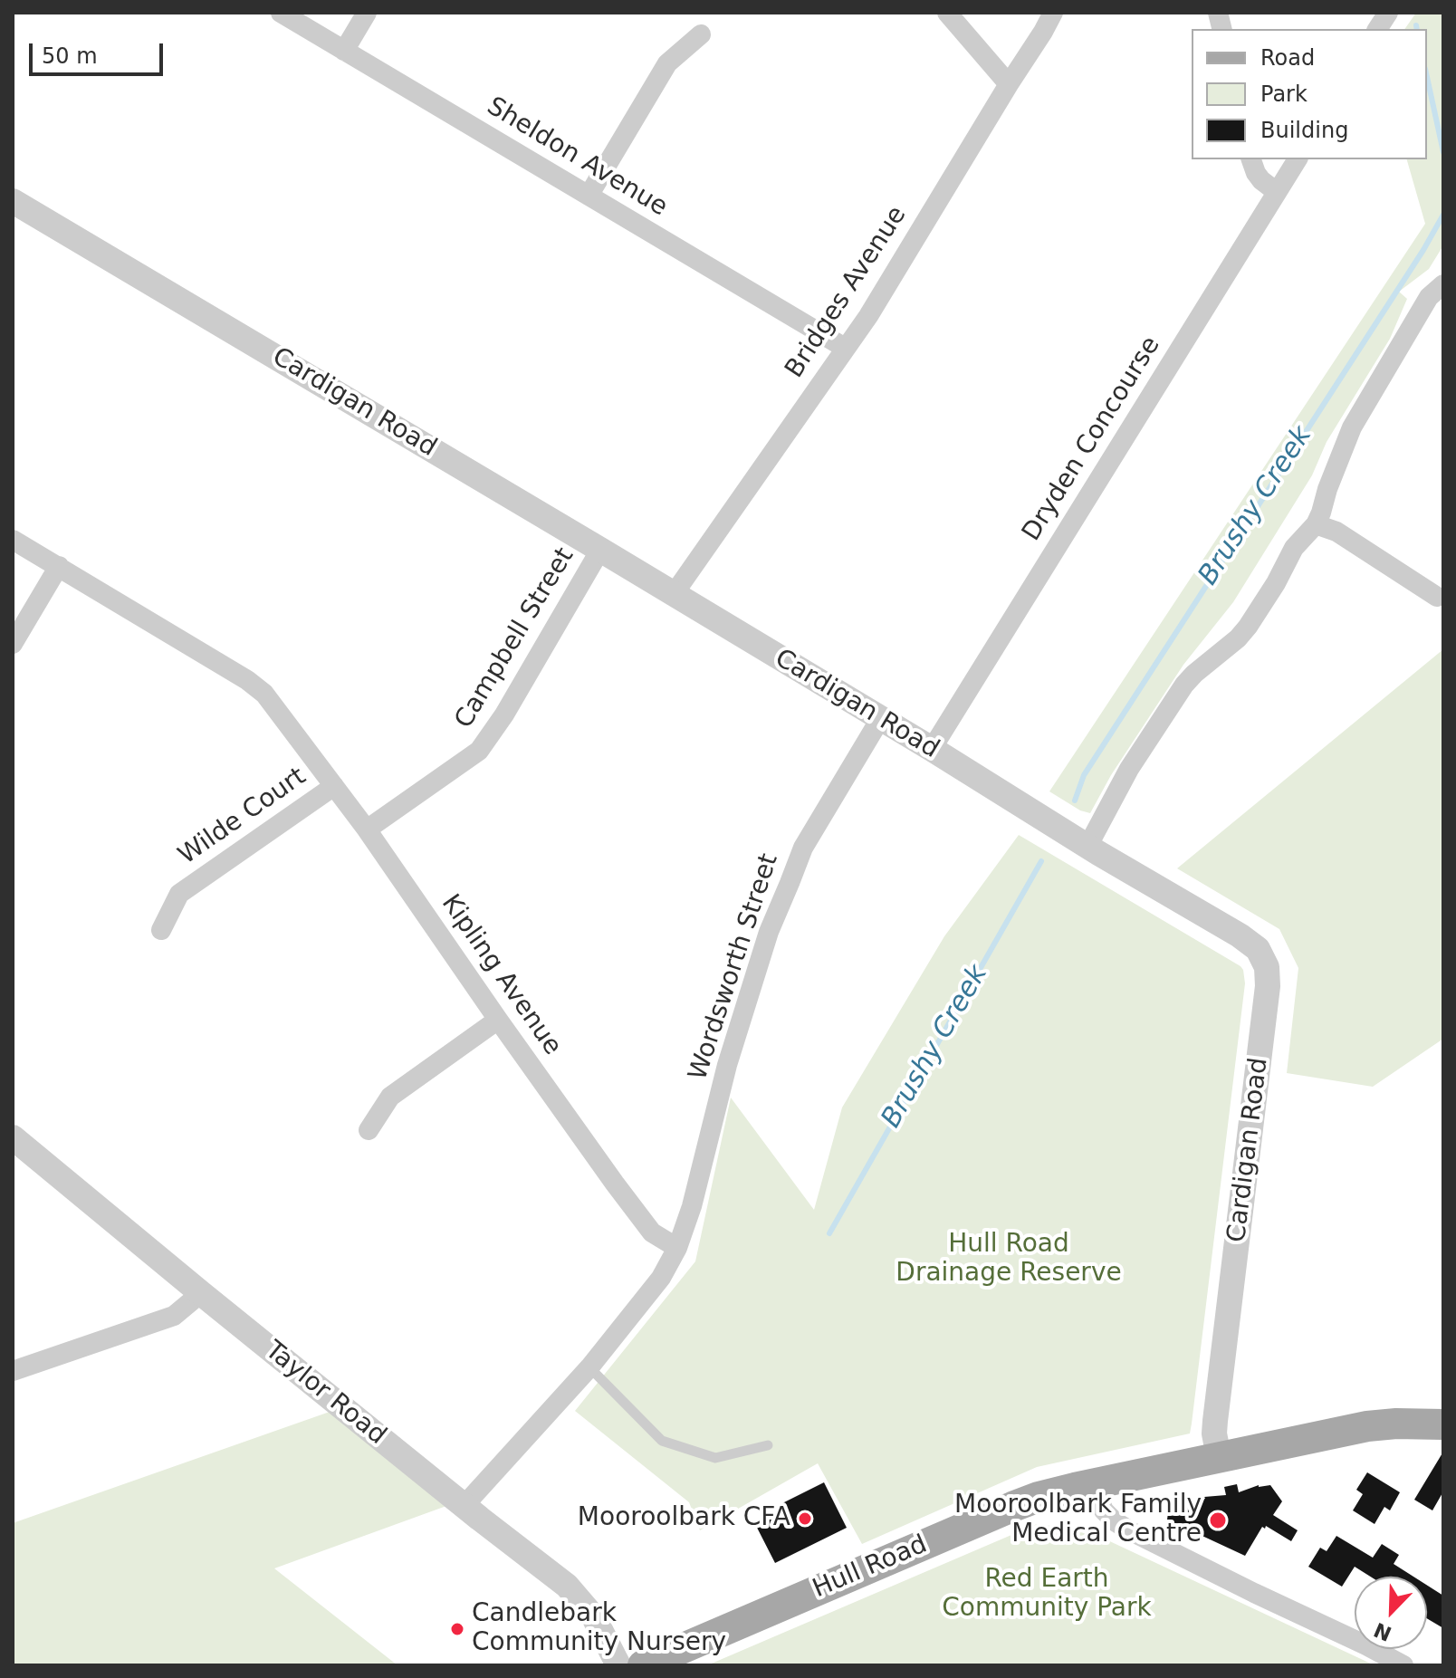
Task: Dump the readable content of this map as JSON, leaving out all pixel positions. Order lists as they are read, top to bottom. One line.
{"streets":{"main road":["Hull Road"],"street":["Sheldon Avenue","Bridges Avenue","Cardigan Road","Dryden Concourse","Campbell Street","Wilde Court","Wordsworth Street","Kipling Avenue","Taylor Road"]},"crossings":[["Sheldon Avenue","Bridges Avenue"],["Bridges Avenue","Cardigan Road"],["Cardigan Road","Dryden Concourse"],["Cardigan Road","Campbell Street"],["Cardigan Road","Wordsworth Street"],["Cardigan Road","Hull Road"],["Campbell Street","Kipling Avenue"],["Wilde Court","Kipling Avenue"],["Wordsworth Street","Kipling Avenue"]],"water":["Brushy Creek"],"parks":["Hull Road Drainage Reserve","Red Earth Community Park"],"places":["Mooroolbark CFA","Mooroolbark Family Medical Centre","Candlebark Community Nursery"],"legend":["Road","Park","Building"],"scale_bar":"50 m","north":"bottom left"}
